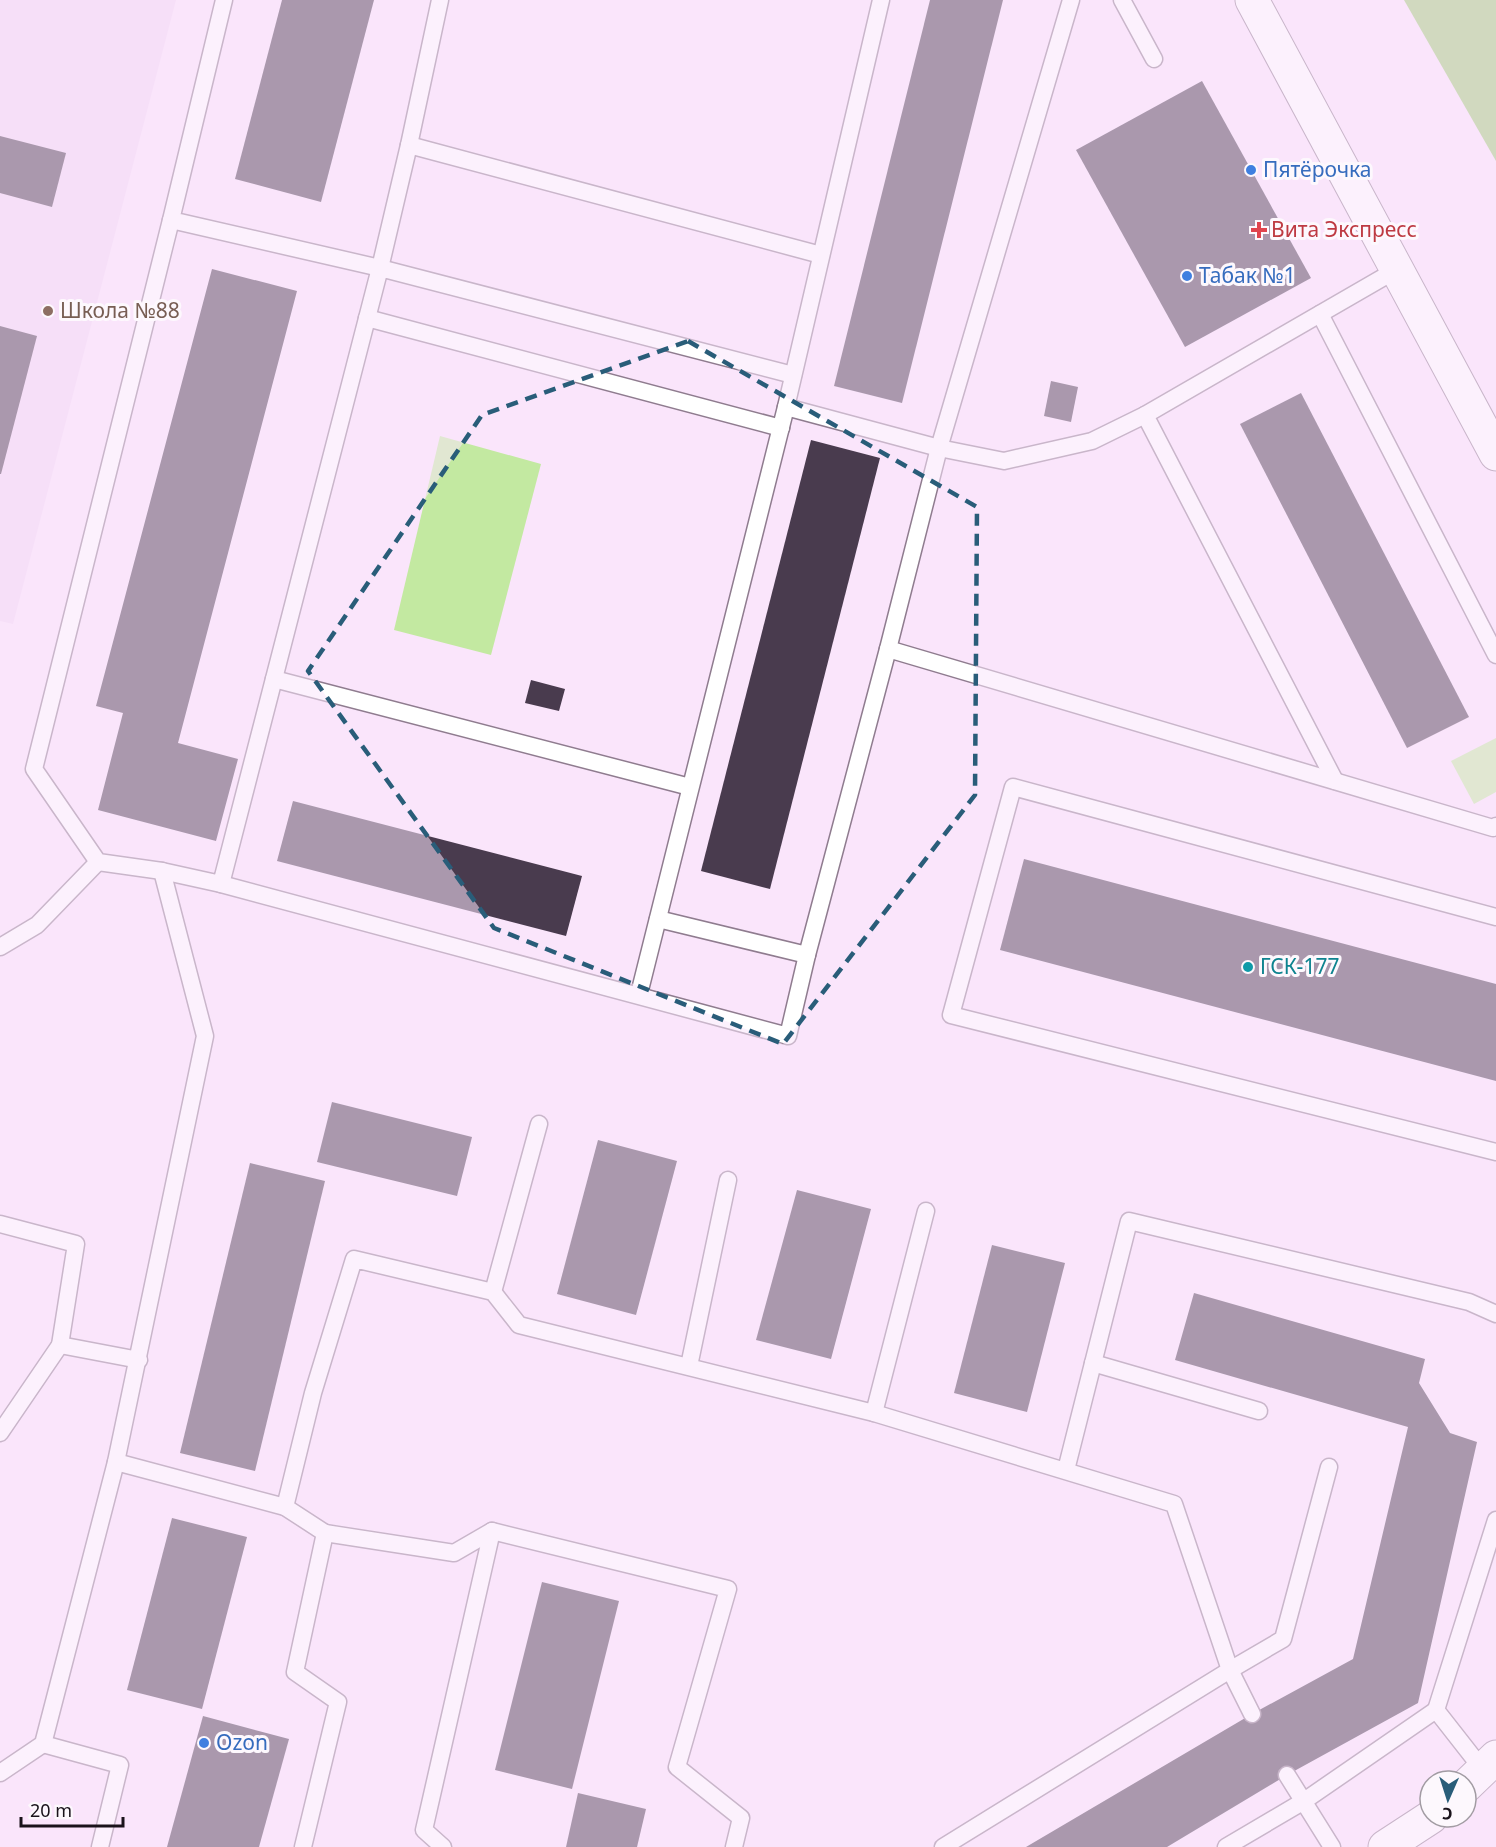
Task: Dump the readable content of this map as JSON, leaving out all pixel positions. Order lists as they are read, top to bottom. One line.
{"places":{"other":["Пятёрочка","Табак №1","Школа №88","ГСК-177","Ozon"],"health":["Вита Экспресс"]},"scale_bar":"20 m","north":"bottom"}
